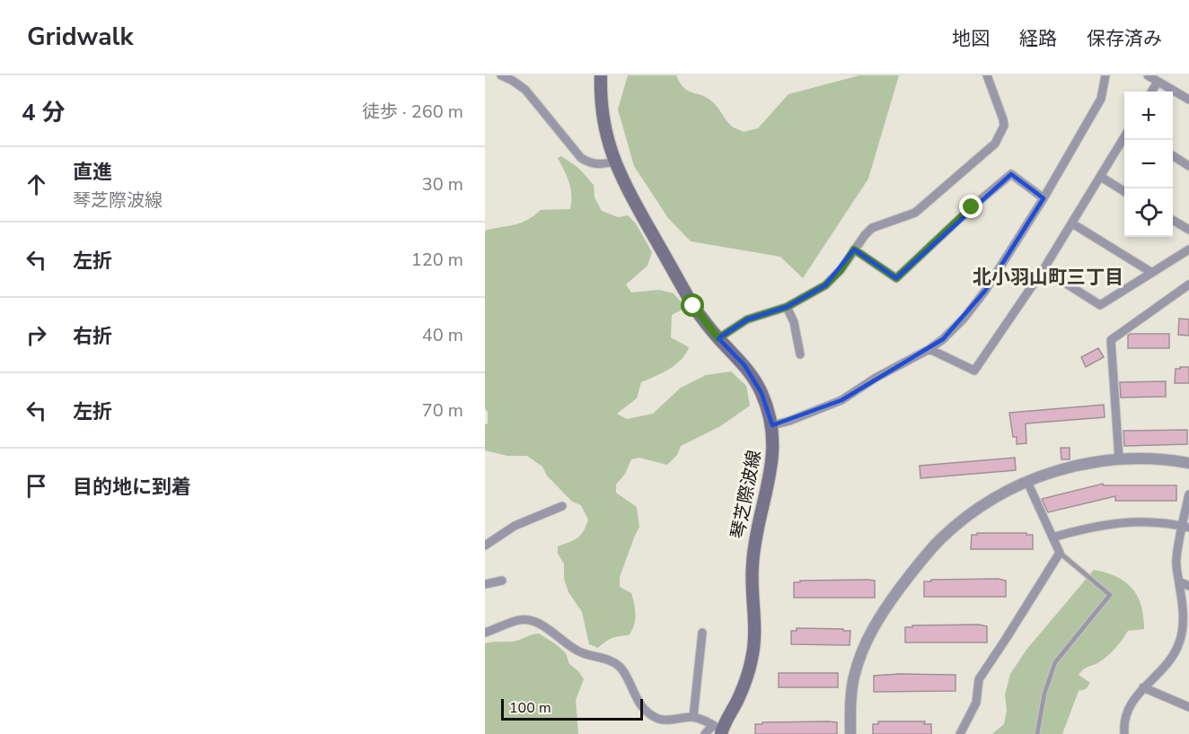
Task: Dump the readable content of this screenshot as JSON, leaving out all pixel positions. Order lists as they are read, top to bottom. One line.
{"streets":{"main road":["琴芝際波線"]},"districts":["北小羽山町三丁目"],"scale_bar":"100 m","page":{"header":"Gridwalk","nav":["地図","経路","保存済み"],"heading":["4 分","徒歩 · 260 m"],"map_buttons":["+","−"],"list":[["直進","琴芝際波線","30 m"],["左折","120 m"],["右折","40 m"],["左折","70 m"],"目的地に到着"],"scale":"100 m"}}
